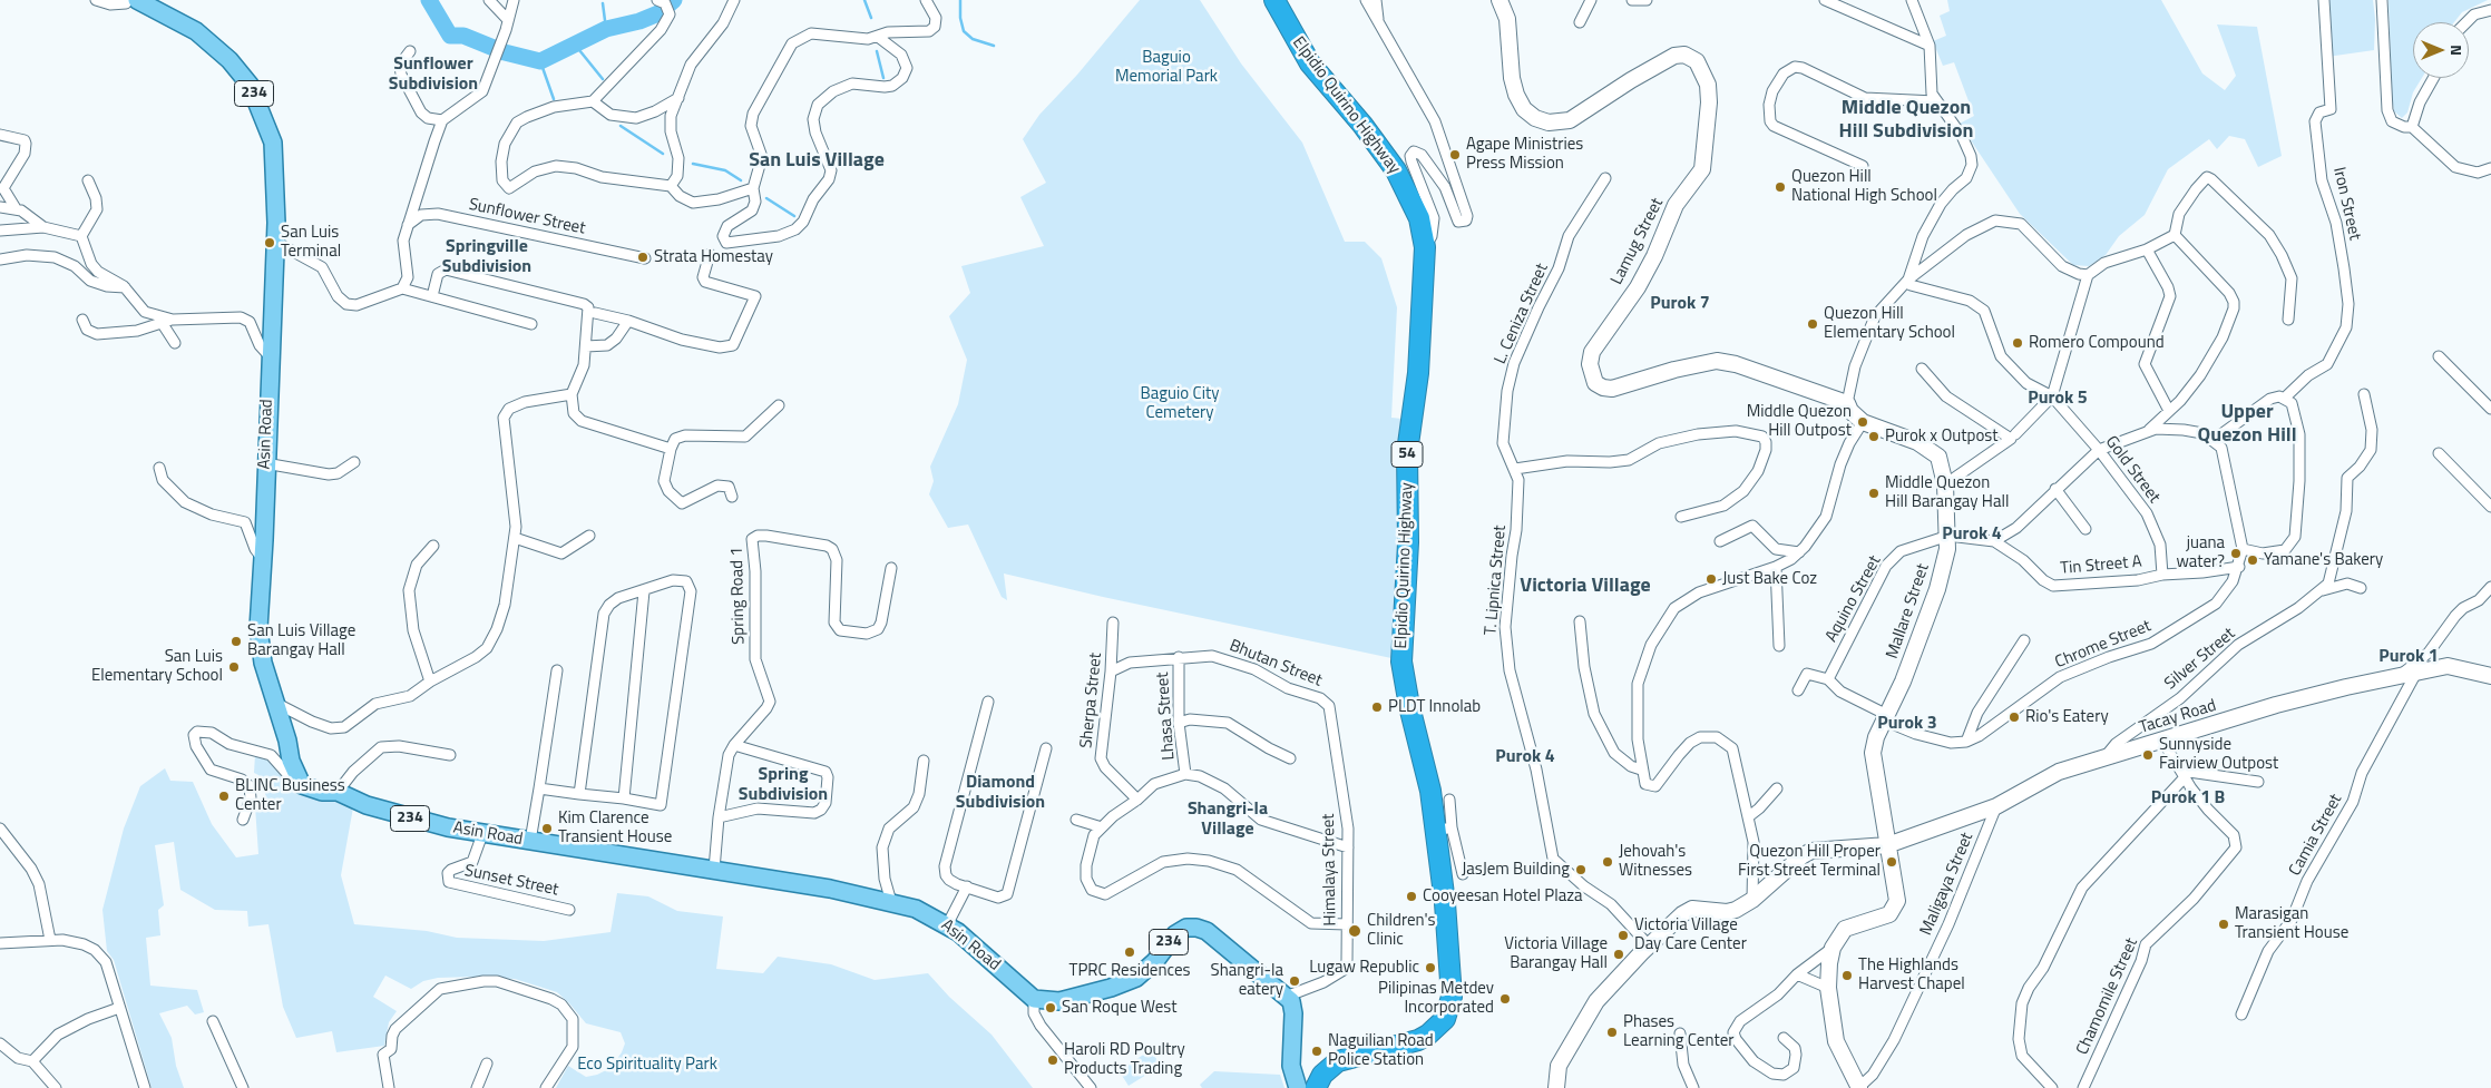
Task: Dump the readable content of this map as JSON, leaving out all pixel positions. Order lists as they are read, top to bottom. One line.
{"streets":{"highway":["Elpidio Quirino Highway","54"],"main road":["234","Asin Road"],"street":["Iron Street","Sunflower Street","Lamug Street","L. Ceniza Street","Gold Street","Tin Street A","T. Lipnica Street","Spring Road 1","Aquino Street","Mallare Street","Chrome Street","Silver Street","Bhutan Street","Sherpa Street","Lhasa Street","Tacay Road","Camia Street","Himalaya Street","Sunset Street","Maligaya Street","Chamomile Street"]},"crossings":[["234","Asin Road"],["234","Himalaya Street"],["L. Ceniza Street","T. Lipnica Street"],["Asin Road","Spring Road 1"],["Asin Road","Sunset Street"],["Gold Street","Tin Street A"],["Tin Street A","Aquino Street"],["Tin Street A","Mallare Street"],["Tin Street A","Chrome Street"],["T. Lipnica Street","Tacay Road"],["Aquino Street","Mallare Street"],["Mallare Street","Tacay Road"],["Silver Street","Tacay Road"],["Bhutan Street","Sherpa Street"],["Bhutan Street","Lhasa Street"],["Bhutan Street","Himalaya Street"],["Tacay Road","Camia Street"],["Tacay Road","Maligaya Street"],["Tacay Road","Chamomile Street"]],"districts":["Sunflower Subdivision","Middle Quezon Hill Subdivision","San Luis Village","Springville Subdivision","Purok 7","Purok 5","Upper Quezon Hill","Purok 4","Victoria Village","Purok 1","Purok 3","Purok 4","Spring Subdivision","Diamond Subdivision","Purok 1 B","Shangri-la Village"],"parks":["Baguio Memorial Park","Baguio City Cemetery","Eco Spirituality Park"],"places":["Agape Ministries Press Mission","Quezon Hill National High School","San Luis Terminal","Strata Homestay","Quezon Hill Elementary School","Romero Compound","Middle Quezon Hill Outpost","Purok x Outpost","Middle Quezon Hill Barangay Hall","juana water?","Yamane's Bakery","Just Bake Coz","San Luis Village Barangay Hall","San Luis Elementary School","PLDT Innolab","Rio's Eatery","Sunnyside Fairview Outpost","BLINC Business Center","Kim Clarence Transient House","Jehovah's Witnesses","Quezon Hill Proper First Street Terminal","JasJem Building","Cooyeesan Hotel Plaza","Marasigan Transient House","Children's Clinic","Victoria Village Day Care Center","TPRC Residences","Victoria Village Barangay Hall","Lugaw Republic","The Highlands Harvest Chapel","Shangri-la eatery","Pilipinas Metdev Incorporated","San Roque West","Phases Learning Center","Naguilian Road Police Station","Haroli RD Poultry Products Trading"],"north":"right"}
